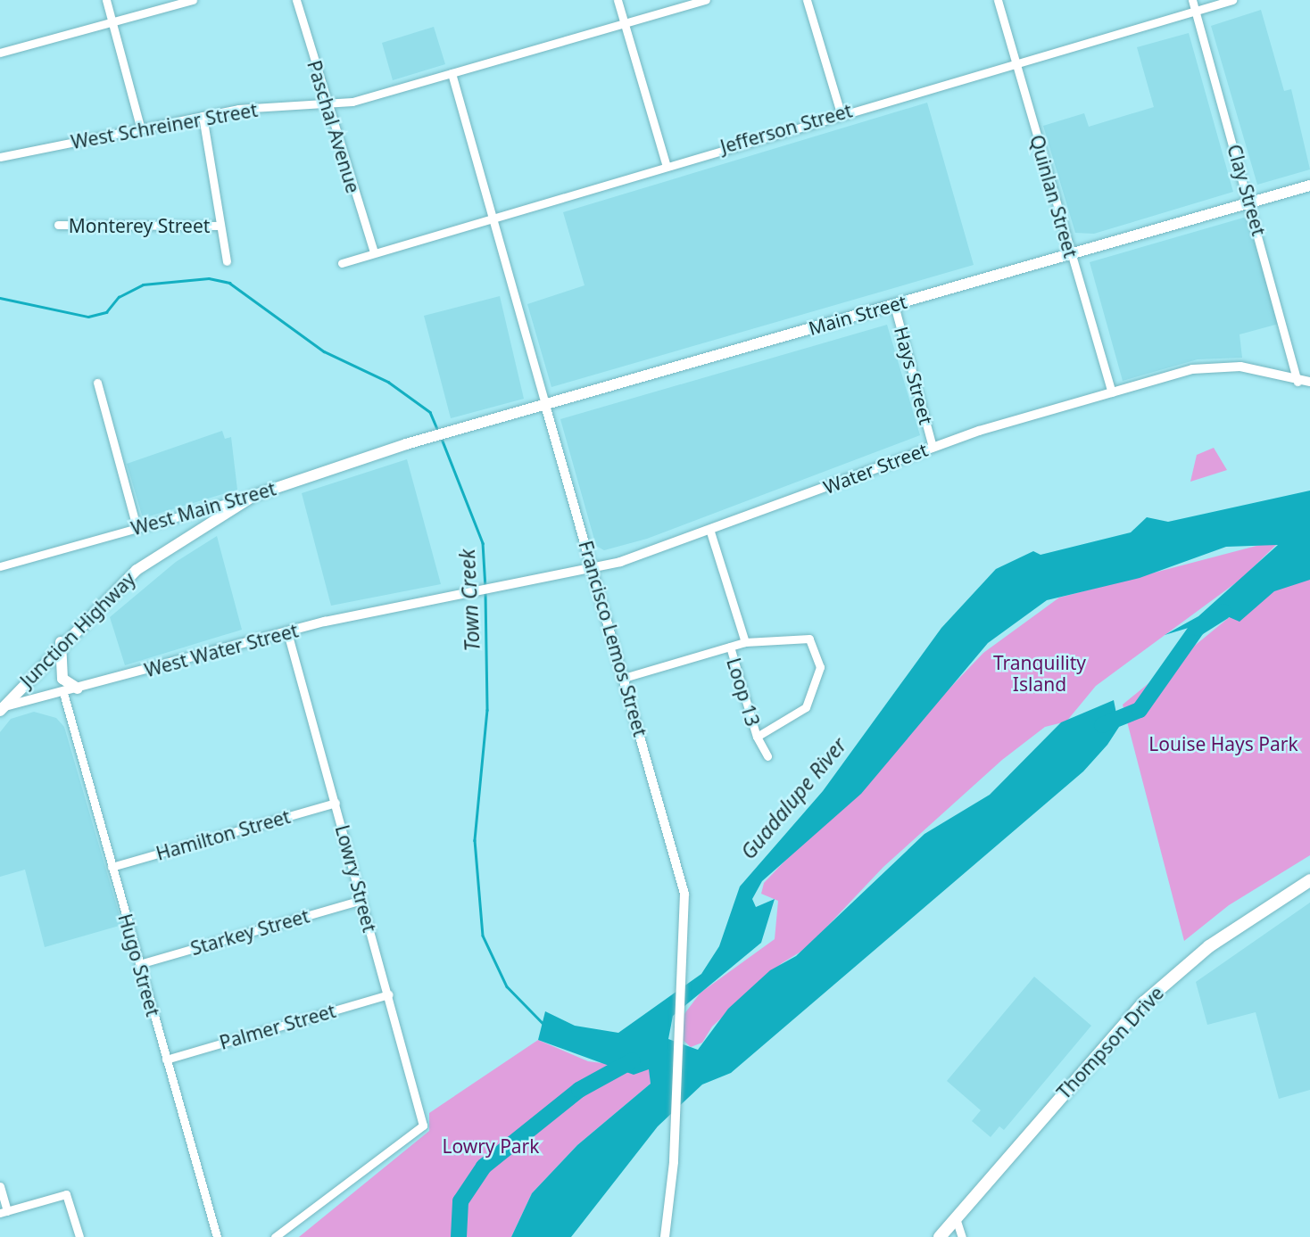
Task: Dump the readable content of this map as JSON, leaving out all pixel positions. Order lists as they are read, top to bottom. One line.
{"streets":{"main road":["Main Street","West Main Street","Junction Highway","Thompson Drive"],"street":["West Schreiner Street","Paschal Avenue","Jefferson Street","Clay Street","Quinlan Street","Monterey Street","Hays Street","Water Street","Francisco Lemos Street","West Water Street","Loop 13","Hamilton Street","Lowry Street","Starkey Street","Hugo Street","Palmer Street"]},"crossings":[["West Schreiner Street","Paschal Avenue"],["West Schreiner Street","Francisco Lemos Street"],["Paschal Avenue","Jefferson Street"],["Jefferson Street","Clay Street"],["Jefferson Street","Quinlan Street"],["Jefferson Street","Francisco Lemos Street"],["Clay Street","Main Street"],["Clay Street","Water Street"],["Quinlan Street","Main Street"],["Quinlan Street","Water Street"],["Main Street","Hays Street"],["Main Street","West Main Street"],["Main Street","Francisco Lemos Street"],["Hays Street","Water Street"],["Water Street","Francisco Lemos Street"],["Water Street","West Water Street"],["West Main Street","Junction Highway"],["Junction Highway","West Water Street"],["West Water Street","Lowry Street"],["West Water Street","Hugo Street"],["Hamilton Street","Lowry Street"],["Hamilton Street","Hugo Street"],["Lowry Street","Starkey Street"],["Lowry Street","Palmer Street"],["Starkey Street","Hugo Street"],["Hugo Street","Palmer Street"]],"water":["Town Creek","Guadalupe River"],"parks":["Tranquility Island","Louise Hays Park","Lowry Park"]}
